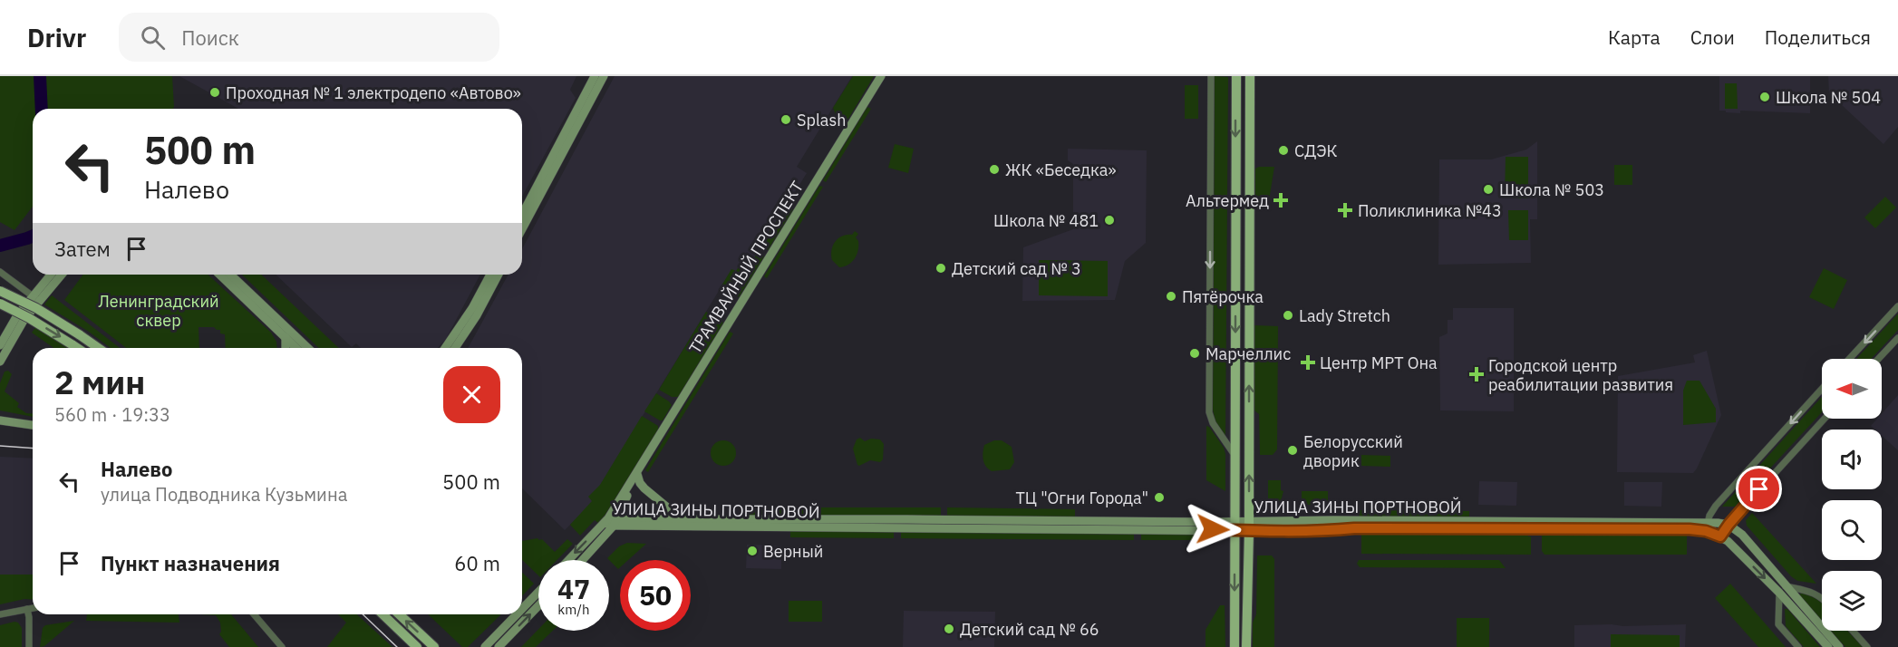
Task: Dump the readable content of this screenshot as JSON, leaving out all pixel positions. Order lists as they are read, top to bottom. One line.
{"streets":{"main road":["ТРАМВАЙНЫЙ ПРОСПЕКТ","УЛИЦА ЗИНЫ ПОРТНОВОЙ"]},"crossings":[["ТРАМВАЙНЫЙ ПРОСПЕКТ","УЛИЦА ЗИНЫ ПОРТНОВОЙ"]],"parks":["Ленинградский сквер"],"places":{"other":["Проходная № 1 электродепо «Автово»","Школа № 504","Splash","СДЭК","ЖК «Беседка»","Школа № 503","Школа № 481","Детский сад № 3","Пятёрочка","Lady Stretch","Марчеллис","Белорусский дворик","ТЦ \"Огни Города\"","Верный","Детский сад № 66"],"health":["Альтермед","Поликлиника №43","Центр МРТ Она","Городской центр реабилитации развития"]},"north":"left","page":{"header":"Drivr","search":"Поиск","nav":["Карта","Слои","Поделиться"],"turn":["500 m","Налево"],"then":"Затем","heading":["2 мин","560 m · 19:33"],"list":[{"name":"Налево","note":"улица Подводника Кузьмина","value":"500 m"},{"name":"Пункт назначения","value":"60 m"}],"speed":"47 km/h","limit":"50"}}
